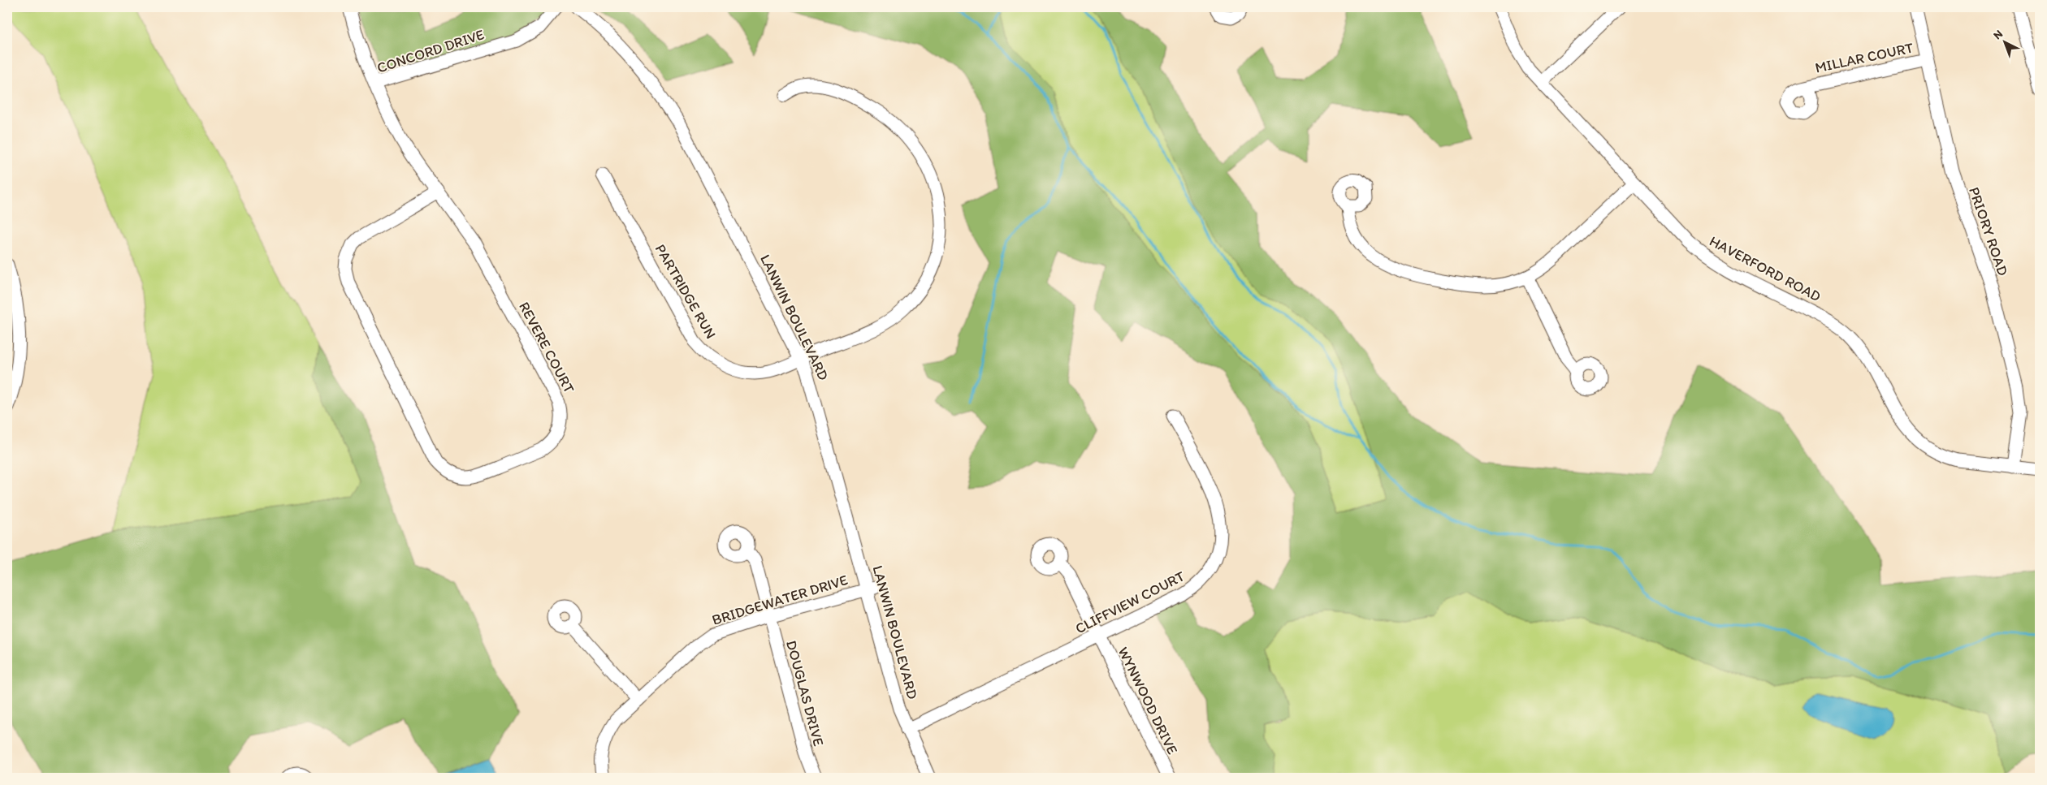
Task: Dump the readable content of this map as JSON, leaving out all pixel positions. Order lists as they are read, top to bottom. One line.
{"streets":{"street":["CONCORD DRIVE","MILLAR COURT","PRIORY ROAD","HAVERFORD ROAD","PARTRIDGE RUN","LANWIN BOULEVARD","REVERE COURT","BRIDGEWATER DRIVE","CLIFFVIEW COURT","DOUGLAS DRIVE","WYNWOOD DRIVE"]},"crossings":[["CONCORD DRIVE","REVERE COURT"],["MILLAR COURT","PRIORY ROAD"],["PRIORY ROAD","HAVERFORD ROAD"],["PARTRIDGE RUN","LANWIN BOULEVARD"],["LANWIN BOULEVARD","BRIDGEWATER DRIVE"],["LANWIN BOULEVARD","CLIFFVIEW COURT"],["BRIDGEWATER DRIVE","DOUGLAS DRIVE"],["CLIFFVIEW COURT","WYNWOOD DRIVE"]],"north":"top left"}
